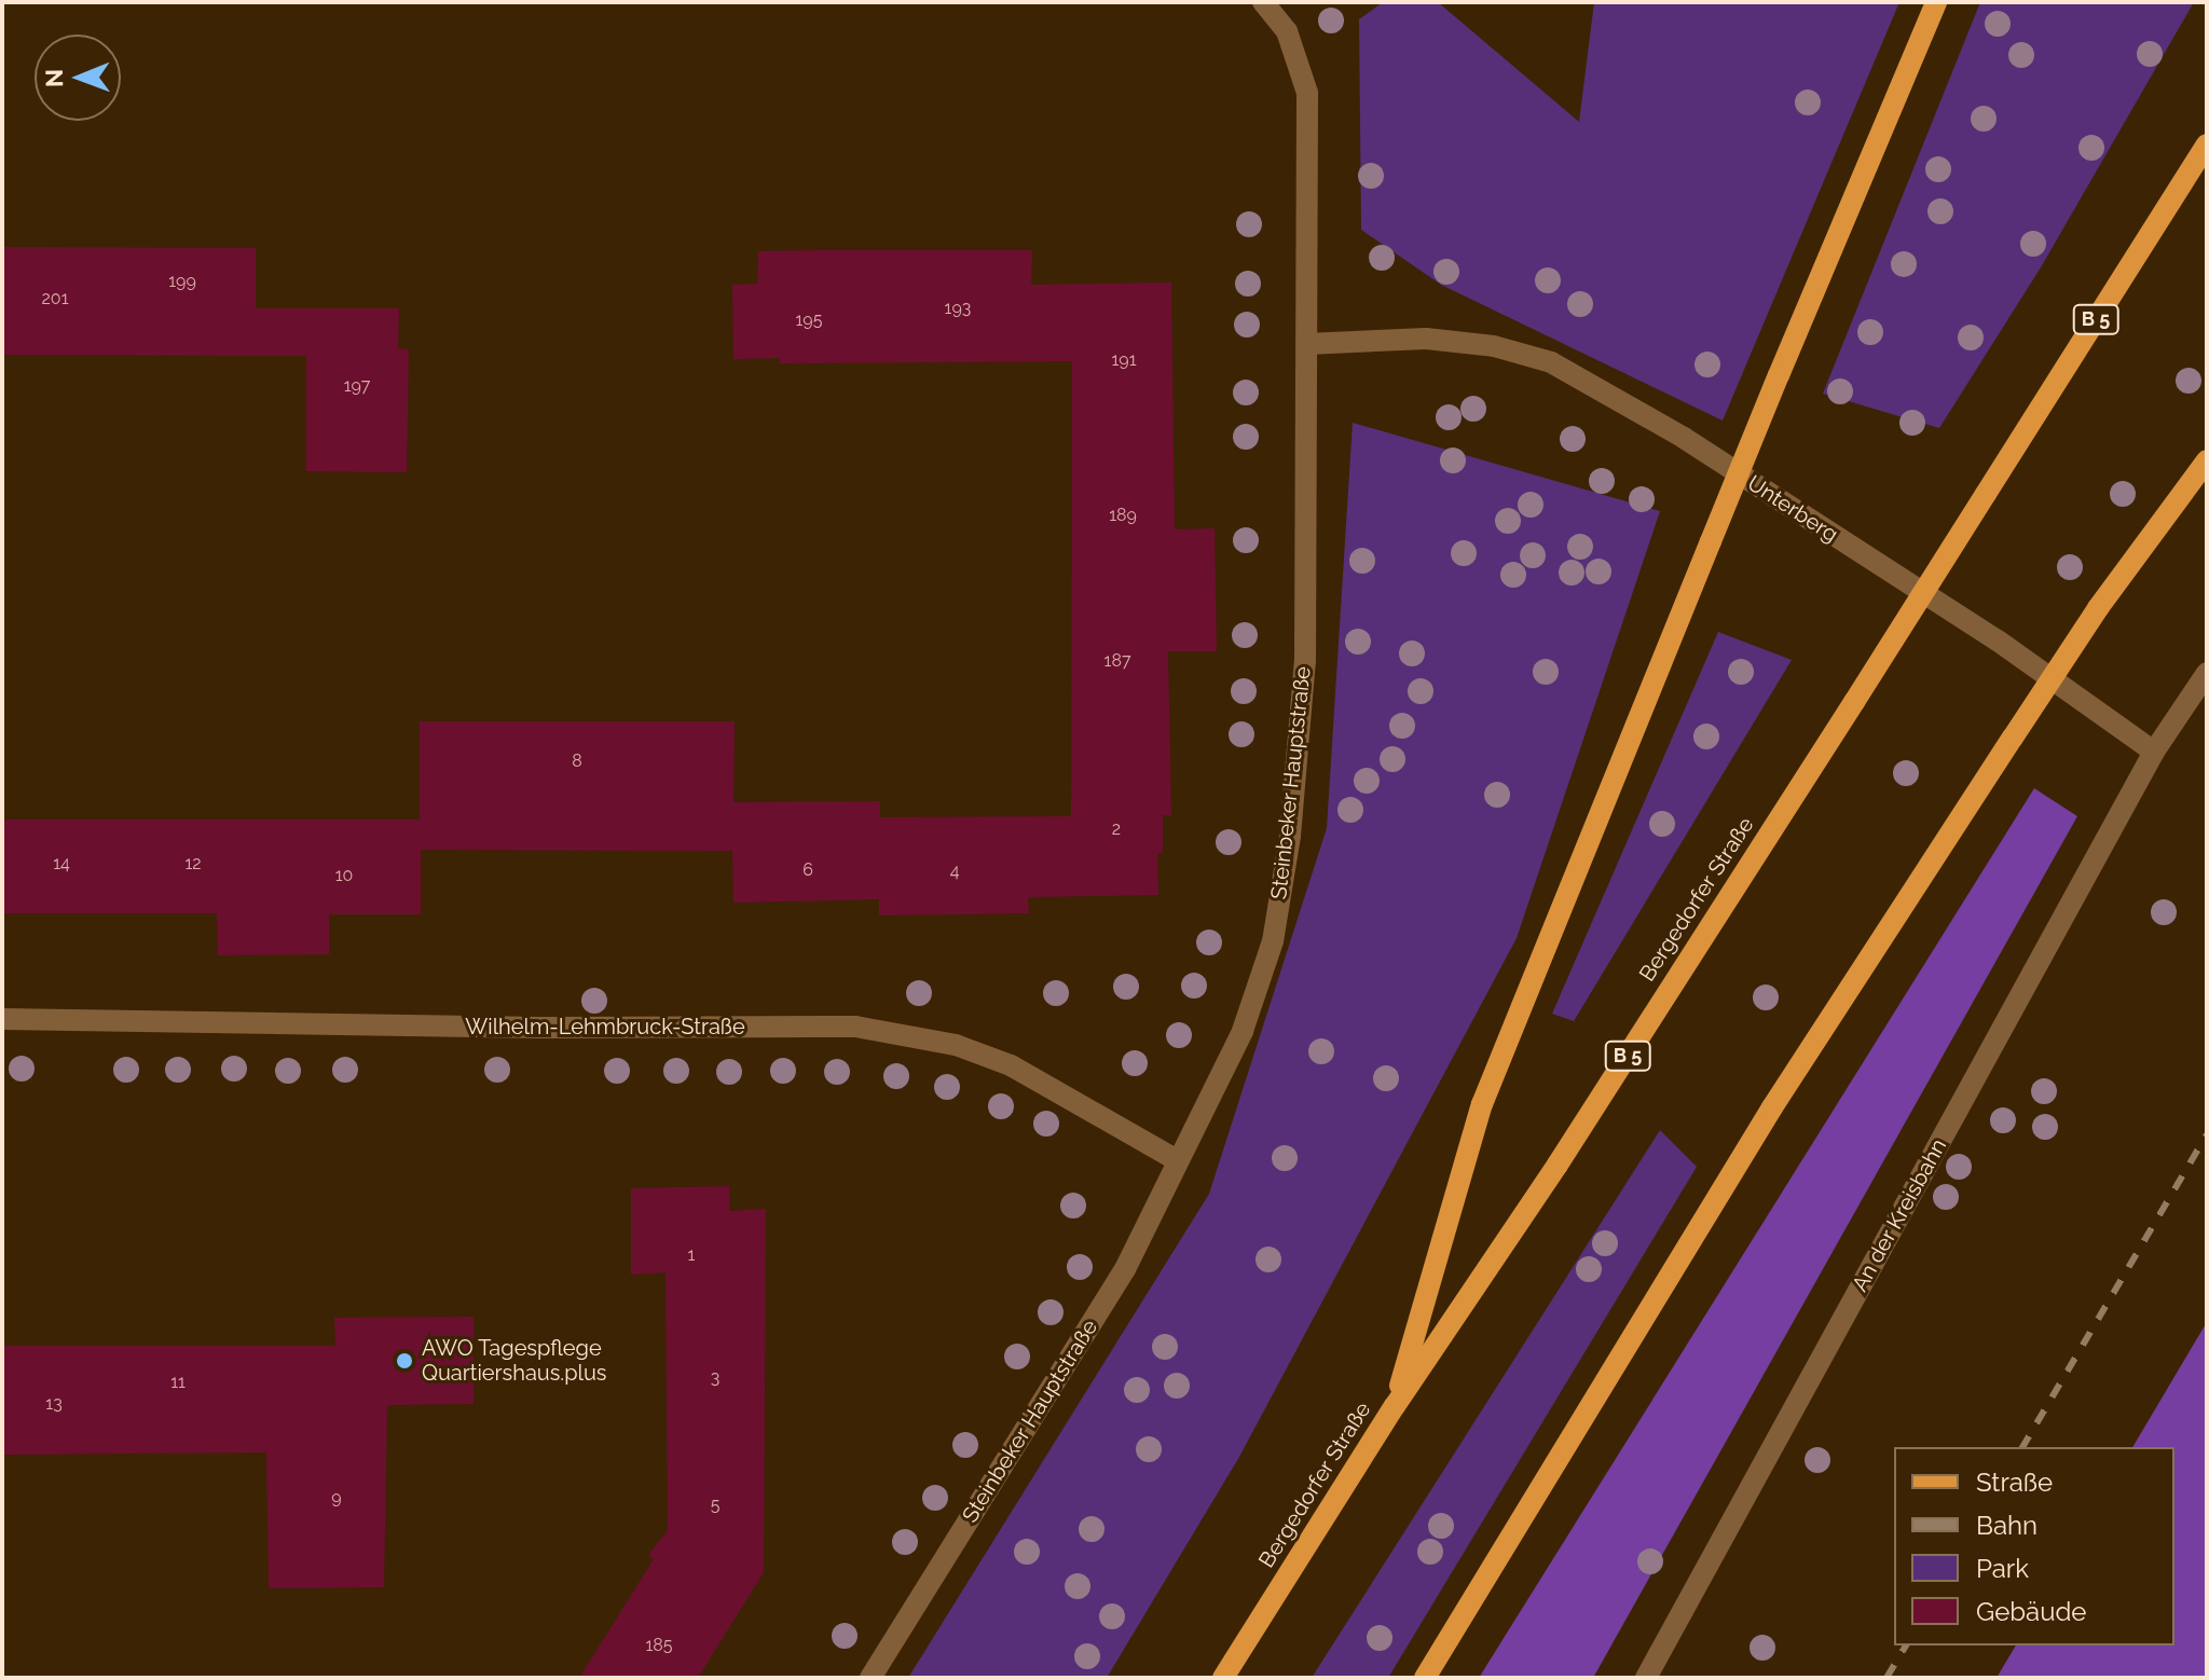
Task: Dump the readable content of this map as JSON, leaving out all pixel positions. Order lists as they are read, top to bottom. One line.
{"streets":{"main road":["B 5","Bergedorfer Straße"],"street":["Unterberg","Steinbeker Hauptstraße","Wilhelm-Lehmbruck-Straße","An der Kreisbahn"]},"crossings":[["Unterberg","Steinbeker Hauptstraße"],["Unterberg","An der Kreisbahn"],["Steinbeker Hauptstraße","Wilhelm-Lehmbruck-Straße"]],"places":["AWO Tagespflege Quartiershaus.plus"],"house_numbers":["199","201","193","195","191","197","189","187","8","2","14","12","6","4","10","1","3","11","13","9","5","185"],"legend":["Straße","Bahn","Park","Gebäude"],"north":"left"}
